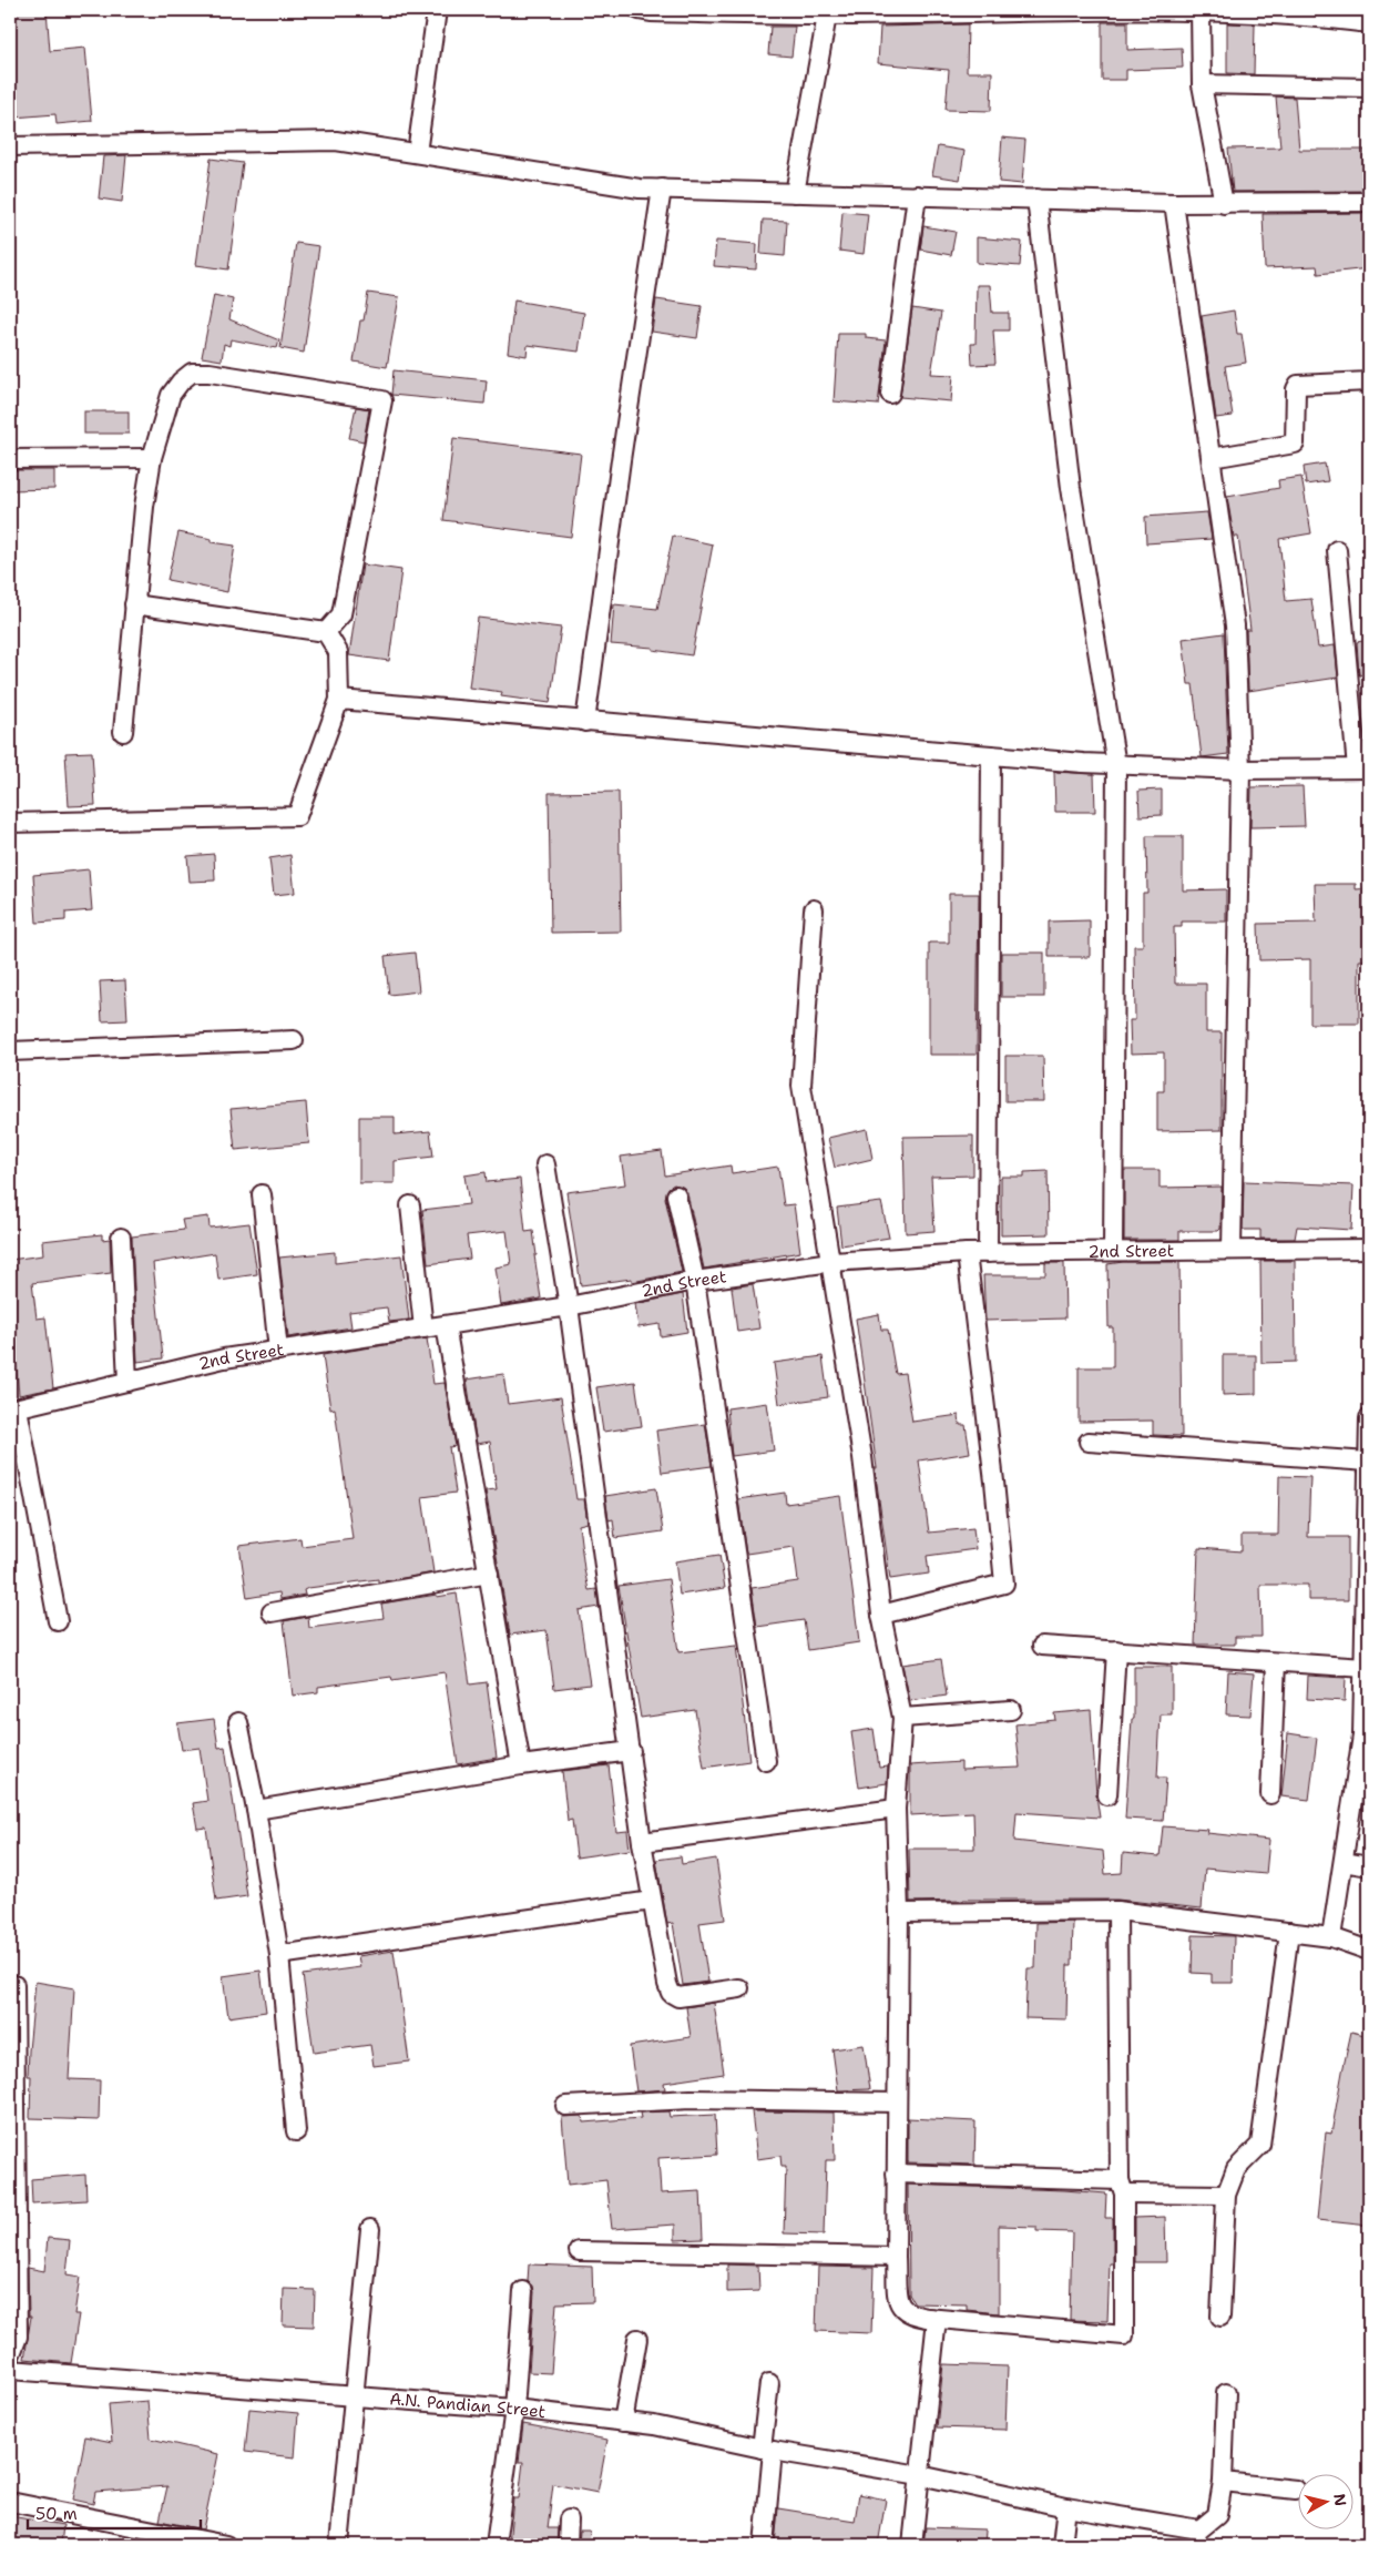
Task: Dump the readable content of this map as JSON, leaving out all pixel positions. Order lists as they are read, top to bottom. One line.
{"streets":{"street":["2nd Street","A.N. Pandian Street"]},"scale_bar":"50 m","north":"right"}
